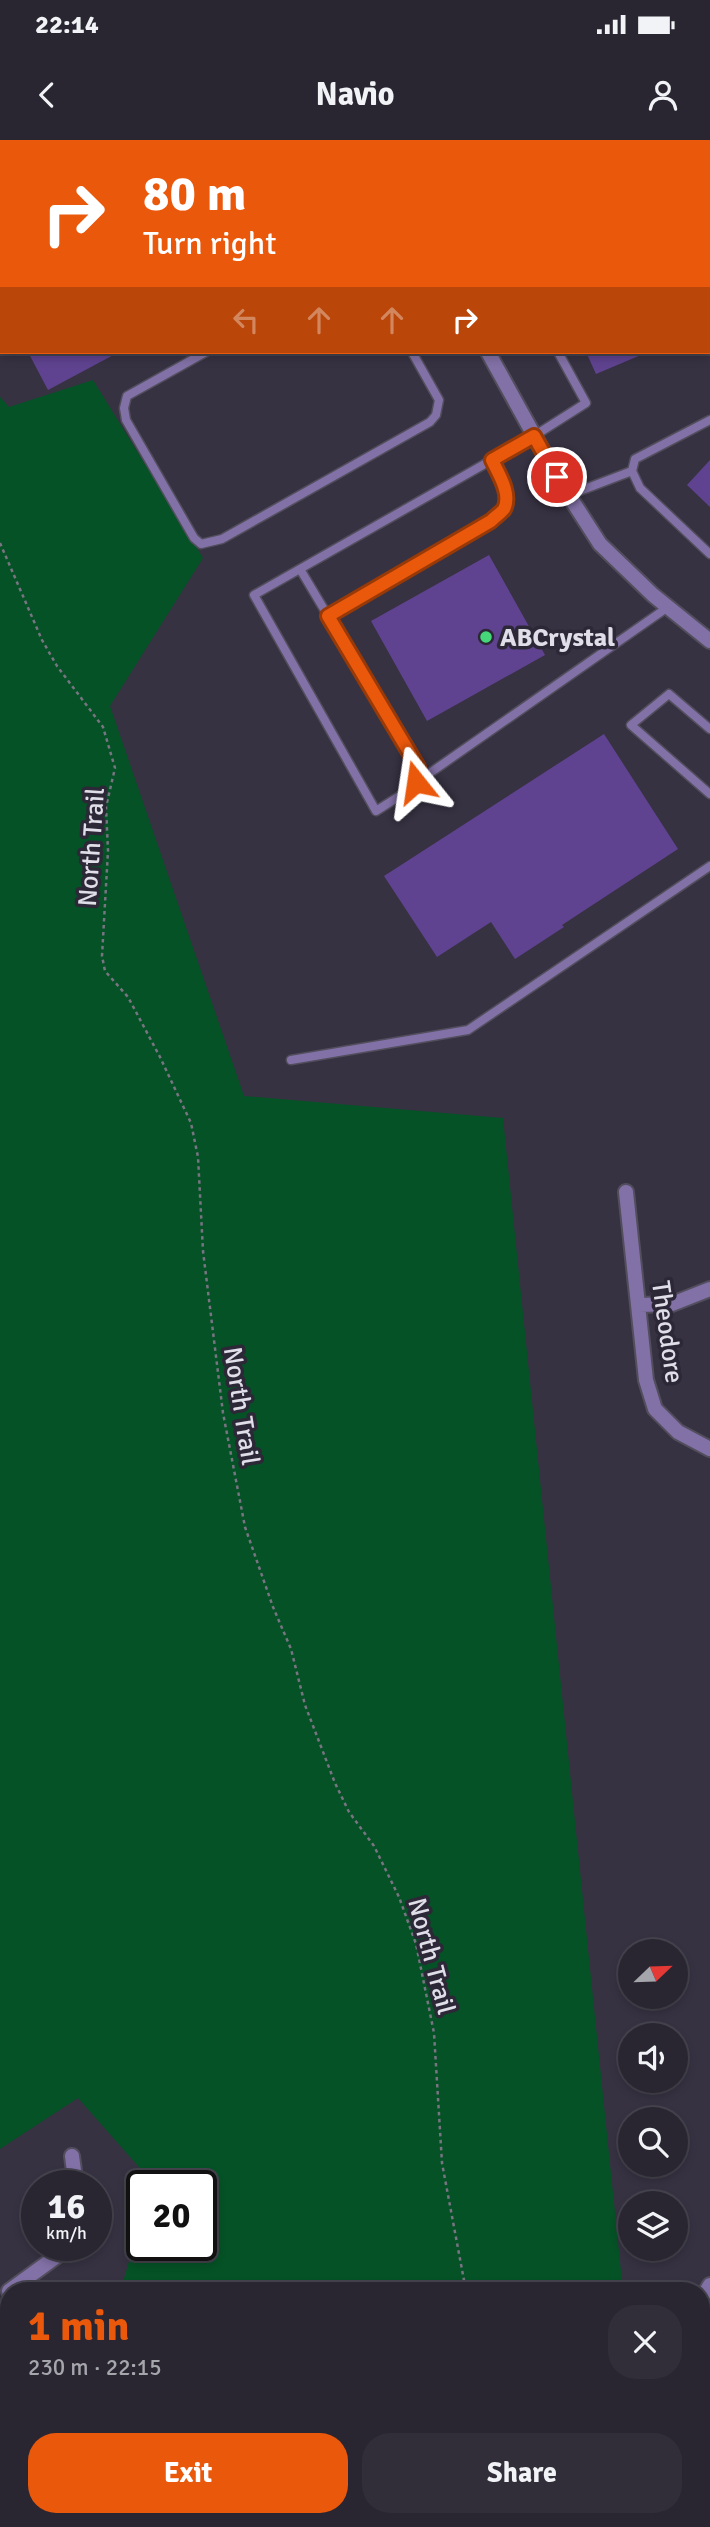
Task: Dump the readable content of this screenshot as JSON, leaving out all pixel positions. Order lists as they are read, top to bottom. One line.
{"streets":{"street":["Theodore"],"path":["North Trail"]},"places":["ABCrystal"],"north":"top right","page":{"status":"22:14","header":"Navio","turn":["80 m","Turn right"],"speed":"16 km/h","limit":"20","heading":["1 min","230 m · 22:15"],"buttons":["Exit","Share"]}}
